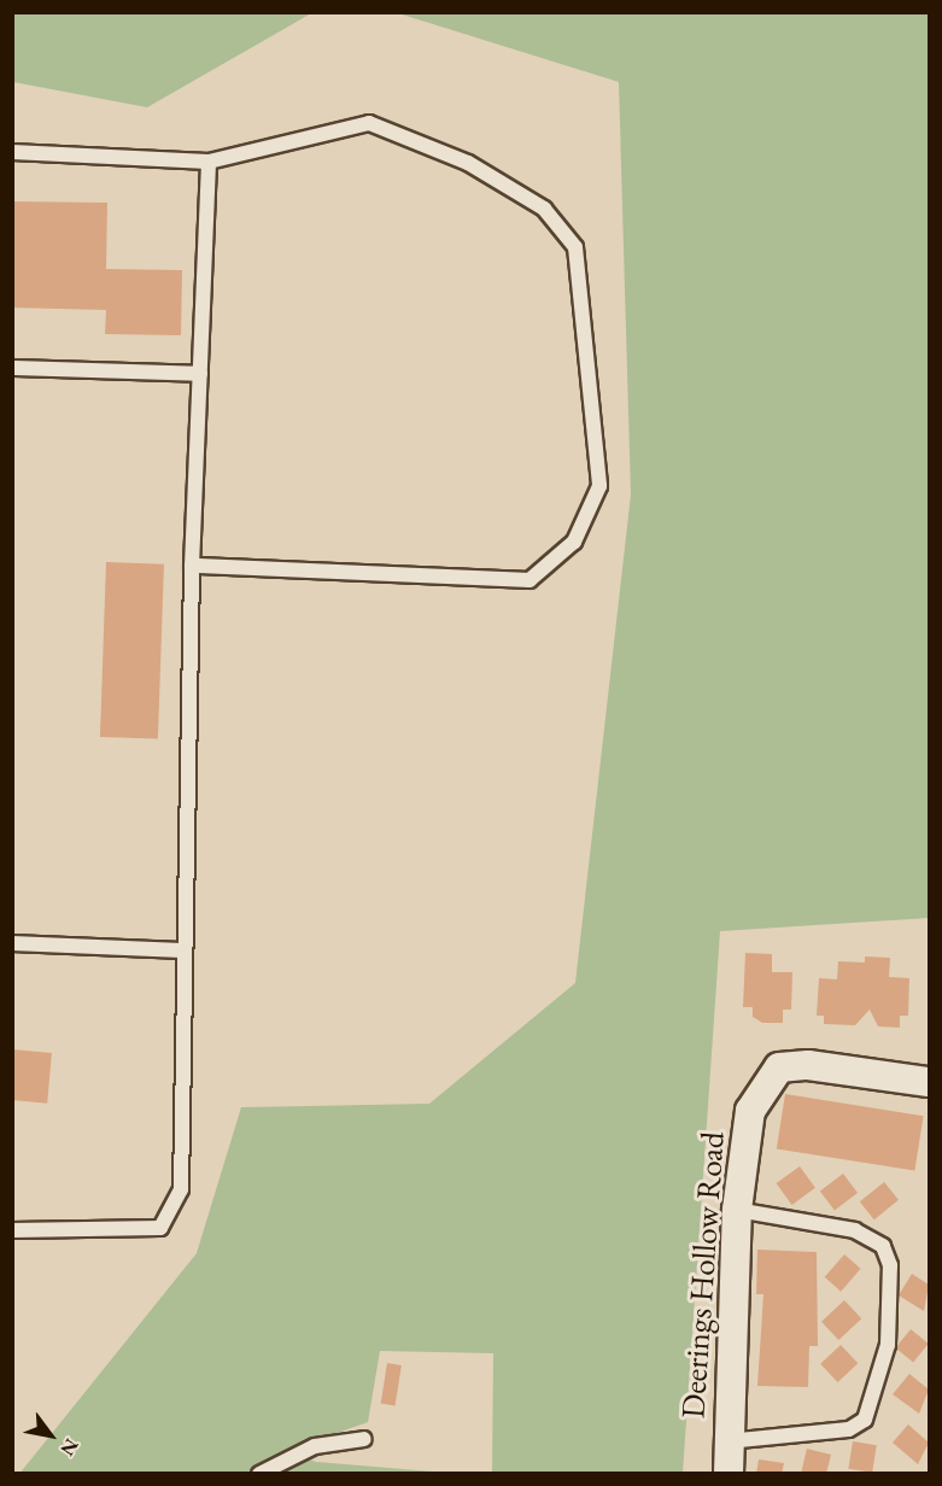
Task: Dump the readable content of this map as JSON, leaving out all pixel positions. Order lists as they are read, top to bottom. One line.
{"streets":{"street":["Deerings Hollow Road"]},"north":"bottom right"}
